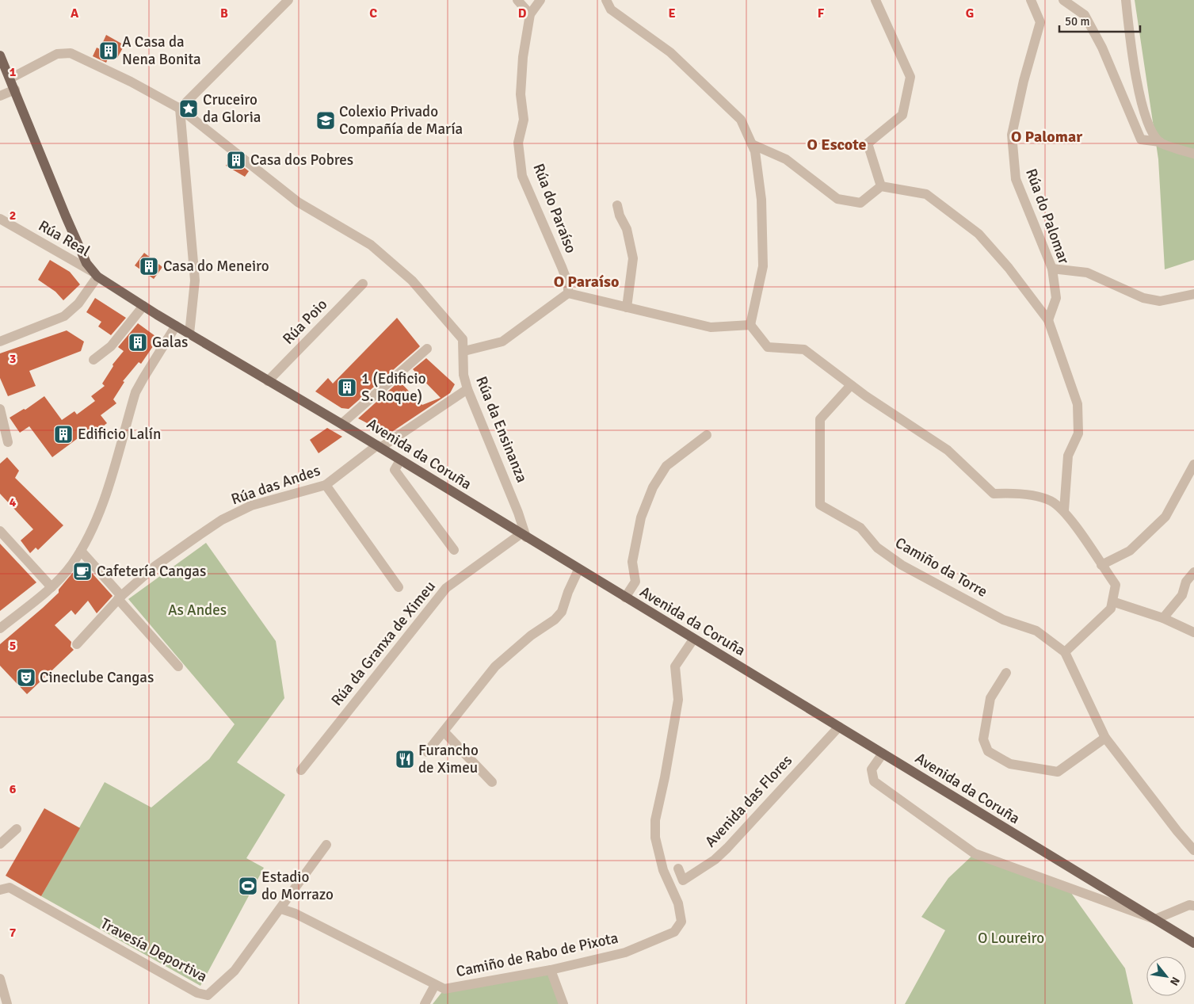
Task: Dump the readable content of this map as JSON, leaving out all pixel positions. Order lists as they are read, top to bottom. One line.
{"streets":{"main road":["Avenida da Coruña"],"street":["Rúa do Paraíso","Rúa do Palomar","Rúa Real","Rúa Poio","Rúa da Ensinanza","Rúa das Andes","Camiño da Torre","Rúa da Granxa de Ximeu","Avenida das Flores","Travesía Deportiva","Camiño de Rabo de Pixota"]},"crossings":[["Rúa Real","Avenida da Coruña"],["Rúa Poio","Avenida da Coruña"],["Rúa da Ensinanza","Avenida da Coruña"],["Rúa da Ensinanza","Rúa das Andes"],["Rúa da Ensinanza","Rúa da Granxa de Ximeu"],["Avenida da Coruña","Rúa das Andes"],["Avenida da Coruña","Rúa da Granxa de Ximeu"],["Avenida da Coruña","Avenida das Flores"],["Avenida da Coruña","Camiño de Rabo de Pixota"],["Travesía Deportiva","Camiño de Rabo de Pixota"]],"districts":["O Palomar","O Escote","O Paraíso"],"parks":["As Andes","O Loureiro"],"places":{"building":["A Casa da Nena Bonita","Casa dos Pobres","Casa do Meneiro","Galas","1 (Edificio S. Roque)","Edificio Lalín"],"place":["Cruceiro da Gloria"],"school or university":["Colexio Privado Compañía de María"],"cafe":["Cafetería Cangas"],"theatre":["Cineclube Cangas"],"restaurant":["Furancho de Ximeu"],"sports":["Estadio do Morrazo"]},"scale_bar":"50 m","north":"bottom right","grid":{"columns":["A","B","C","D","E","F","G"],"rows":["1","2","3","4","5","6","7"]}}
